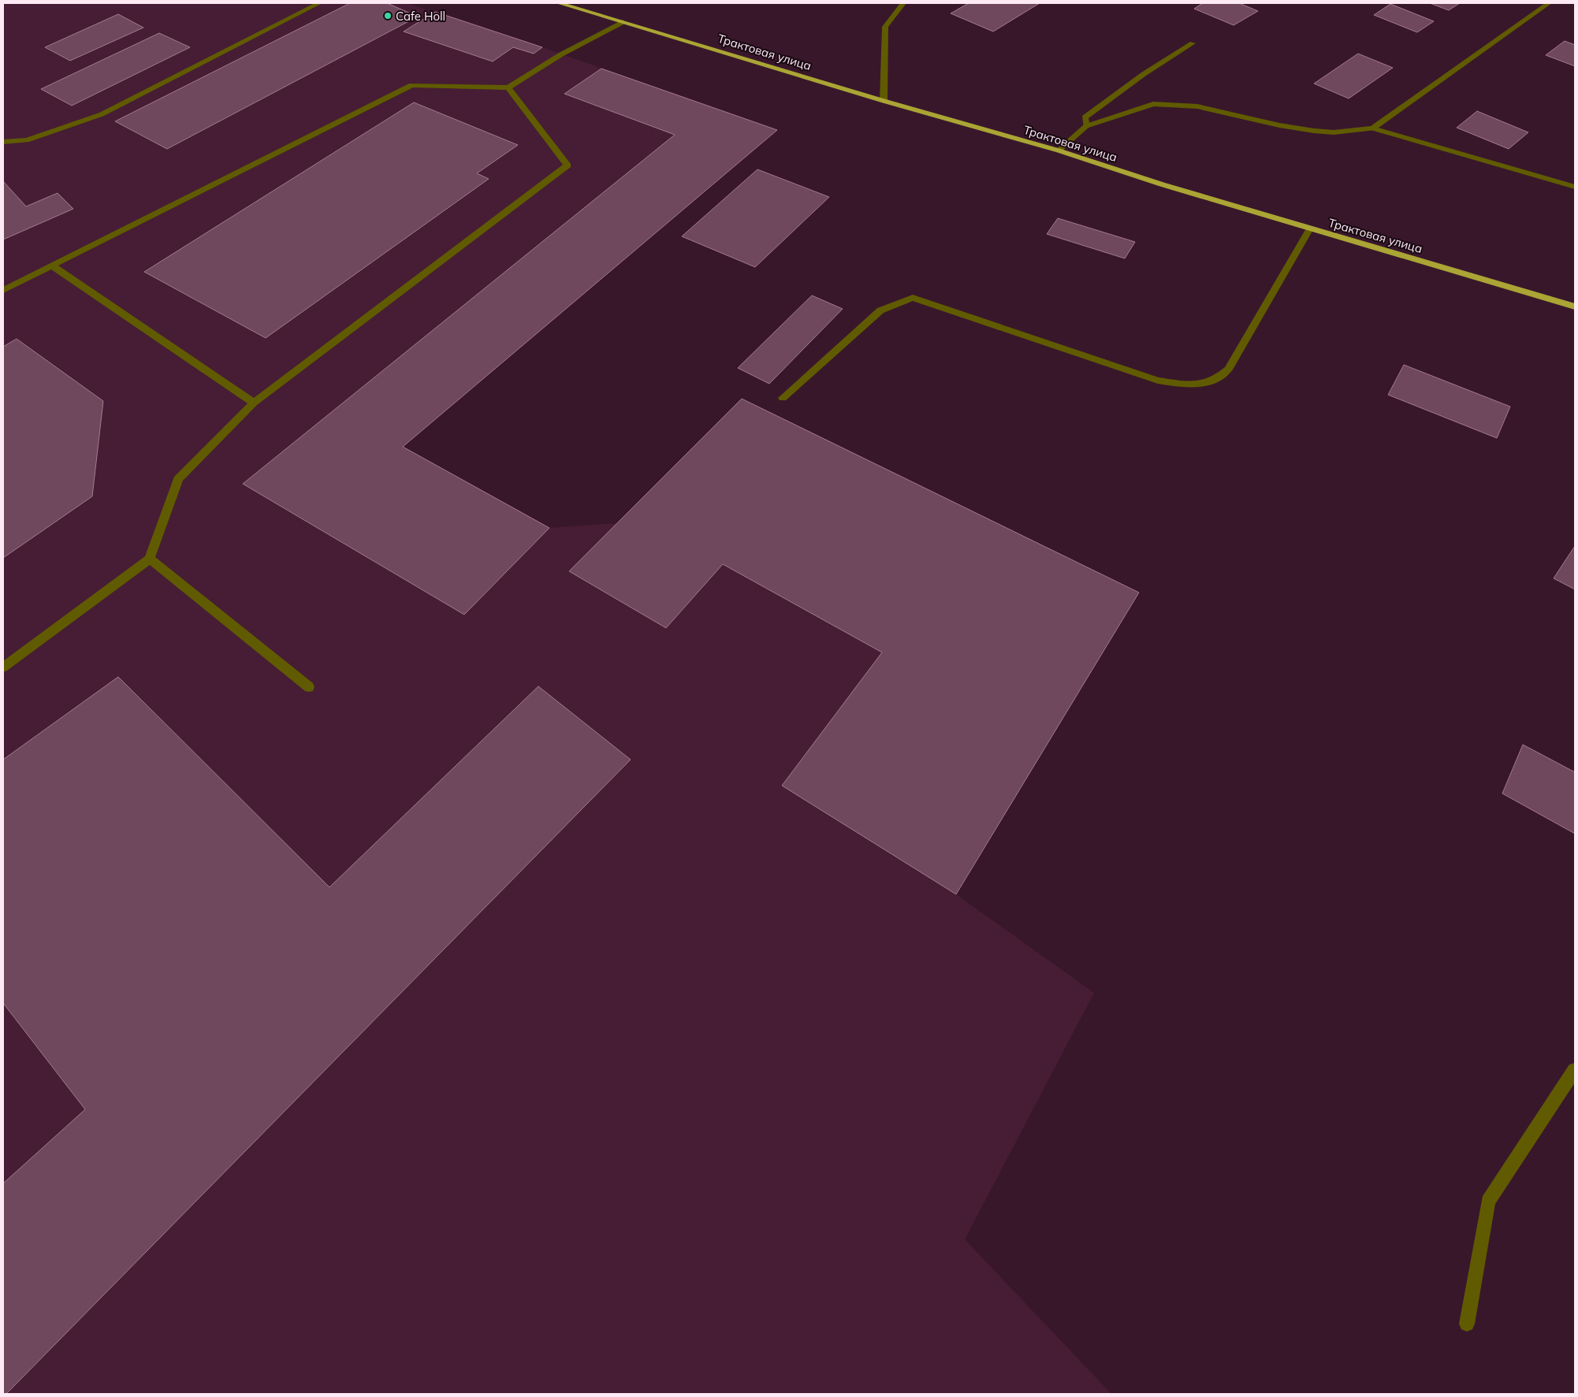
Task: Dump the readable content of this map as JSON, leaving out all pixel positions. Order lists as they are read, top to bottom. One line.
{"streets":{"highway":["Трактовая улица"]},"places":["Cafe Holl"]}
